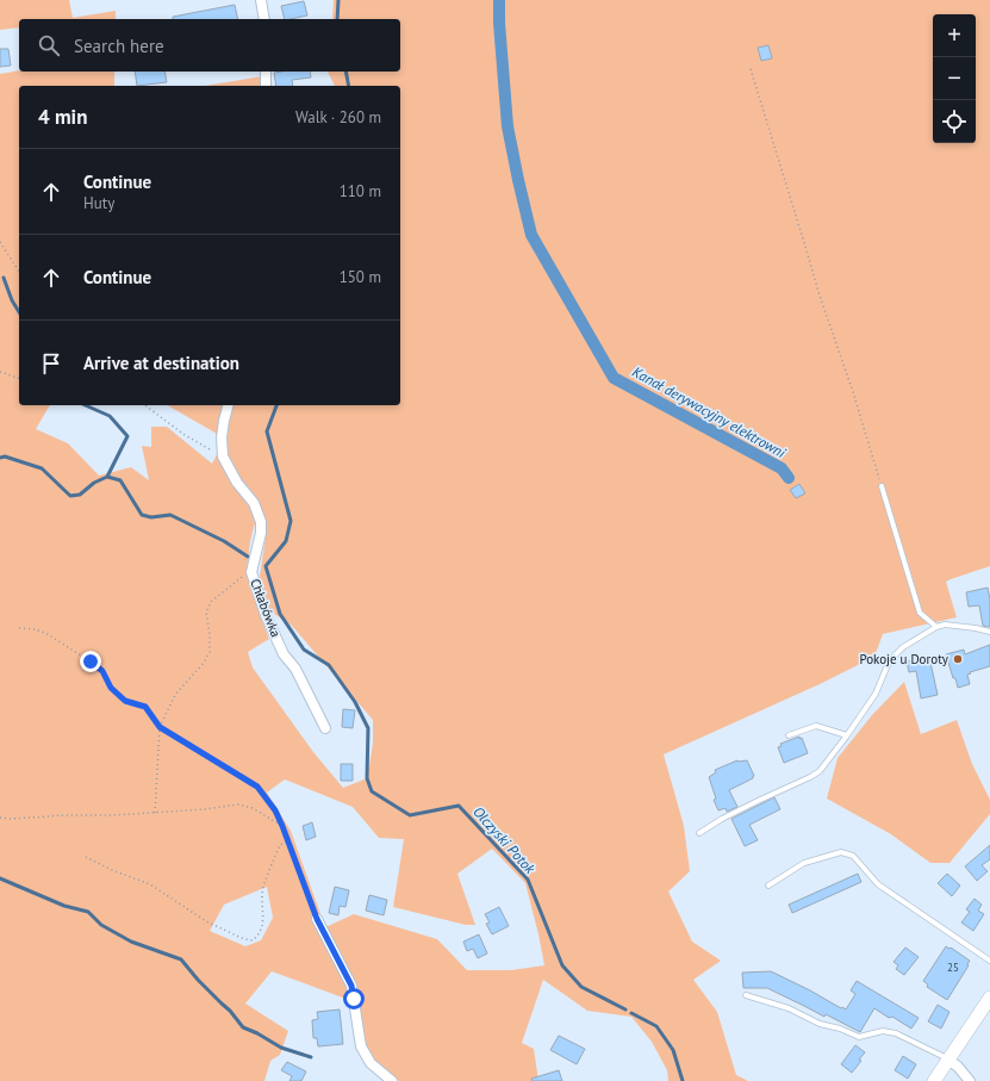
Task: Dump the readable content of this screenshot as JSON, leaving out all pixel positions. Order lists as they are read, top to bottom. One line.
{"streets":{"street":["Chłabówka"]},"water":["Kanał derywacyjny elektrowni","Olczyski Potok"],"places":["Pokoje u Doroty"],"house_numbers":["25"],"page":{"map_buttons":["+","−"],"search":"Search here","heading":["4 min","Walk · 260 m"],"list":[["Continue","Huty","110 m"],["Continue","150 m"],"Arrive at destination"]}}
